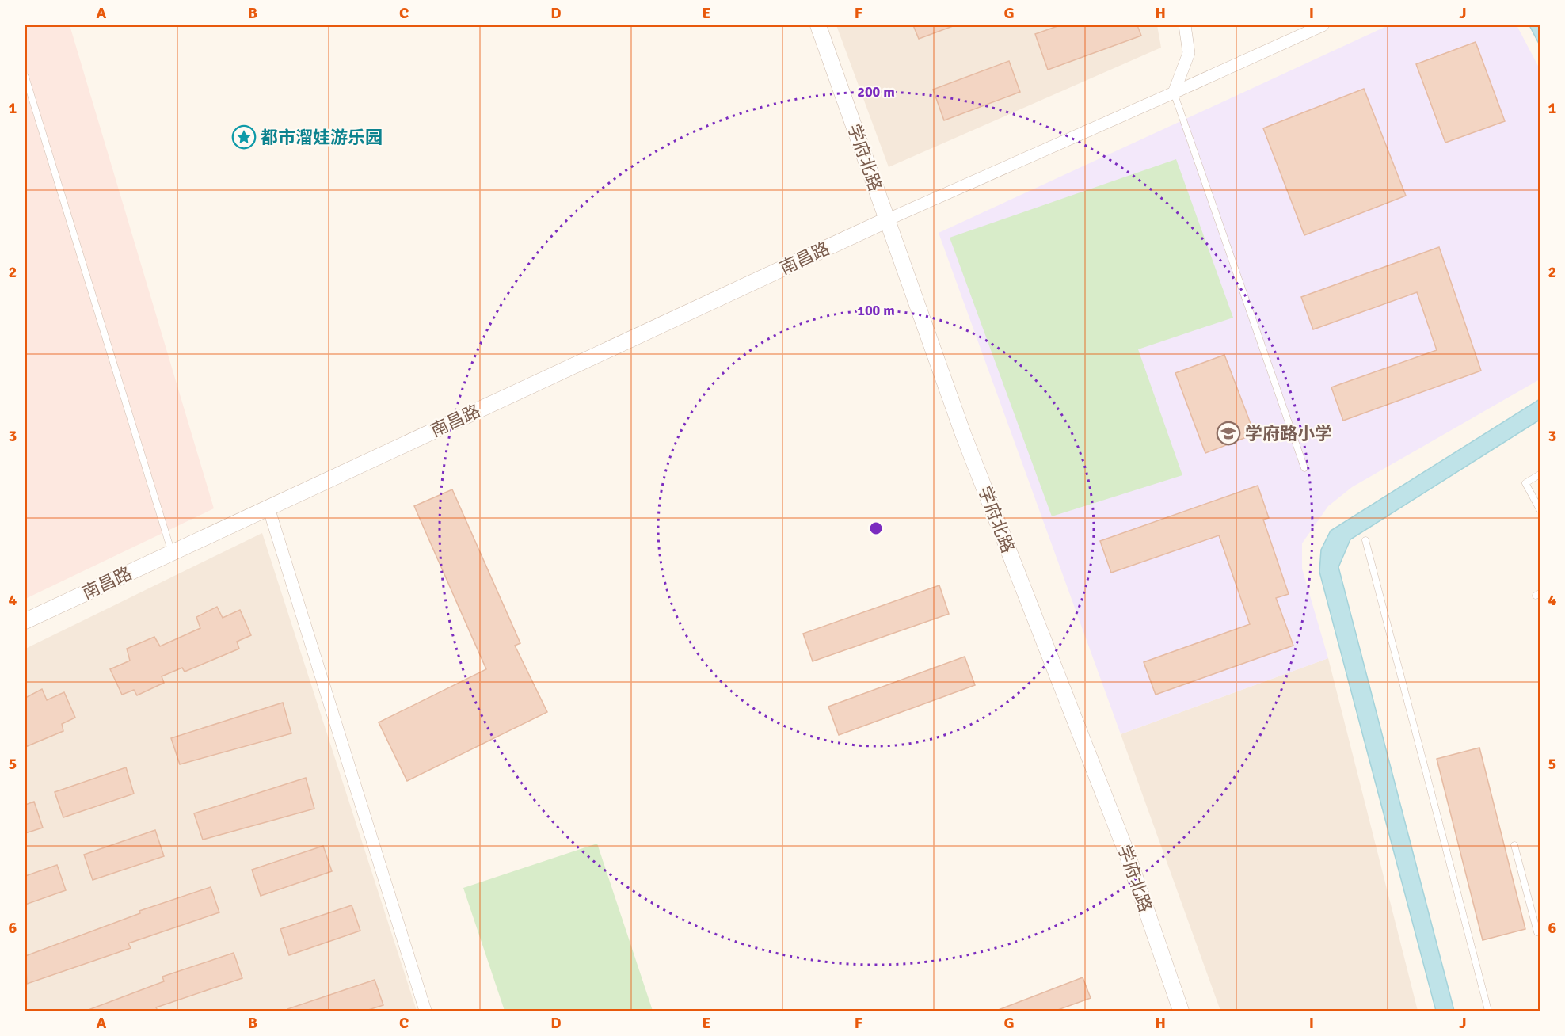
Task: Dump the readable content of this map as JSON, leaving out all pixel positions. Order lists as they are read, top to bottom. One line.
{"streets":{"street":["学府北路","南昌路"]},"crossings":[["学府北路","南昌路"]],"places":{"place":["都市溜娃游乐园"],"school or university":["学府路小学"]},"grid":{"columns":["A","B","C","D","E","F","G","H","I","J"],"rows":["1","2","3","4","5","6"]},"rings":["200 m","100 m"]}
